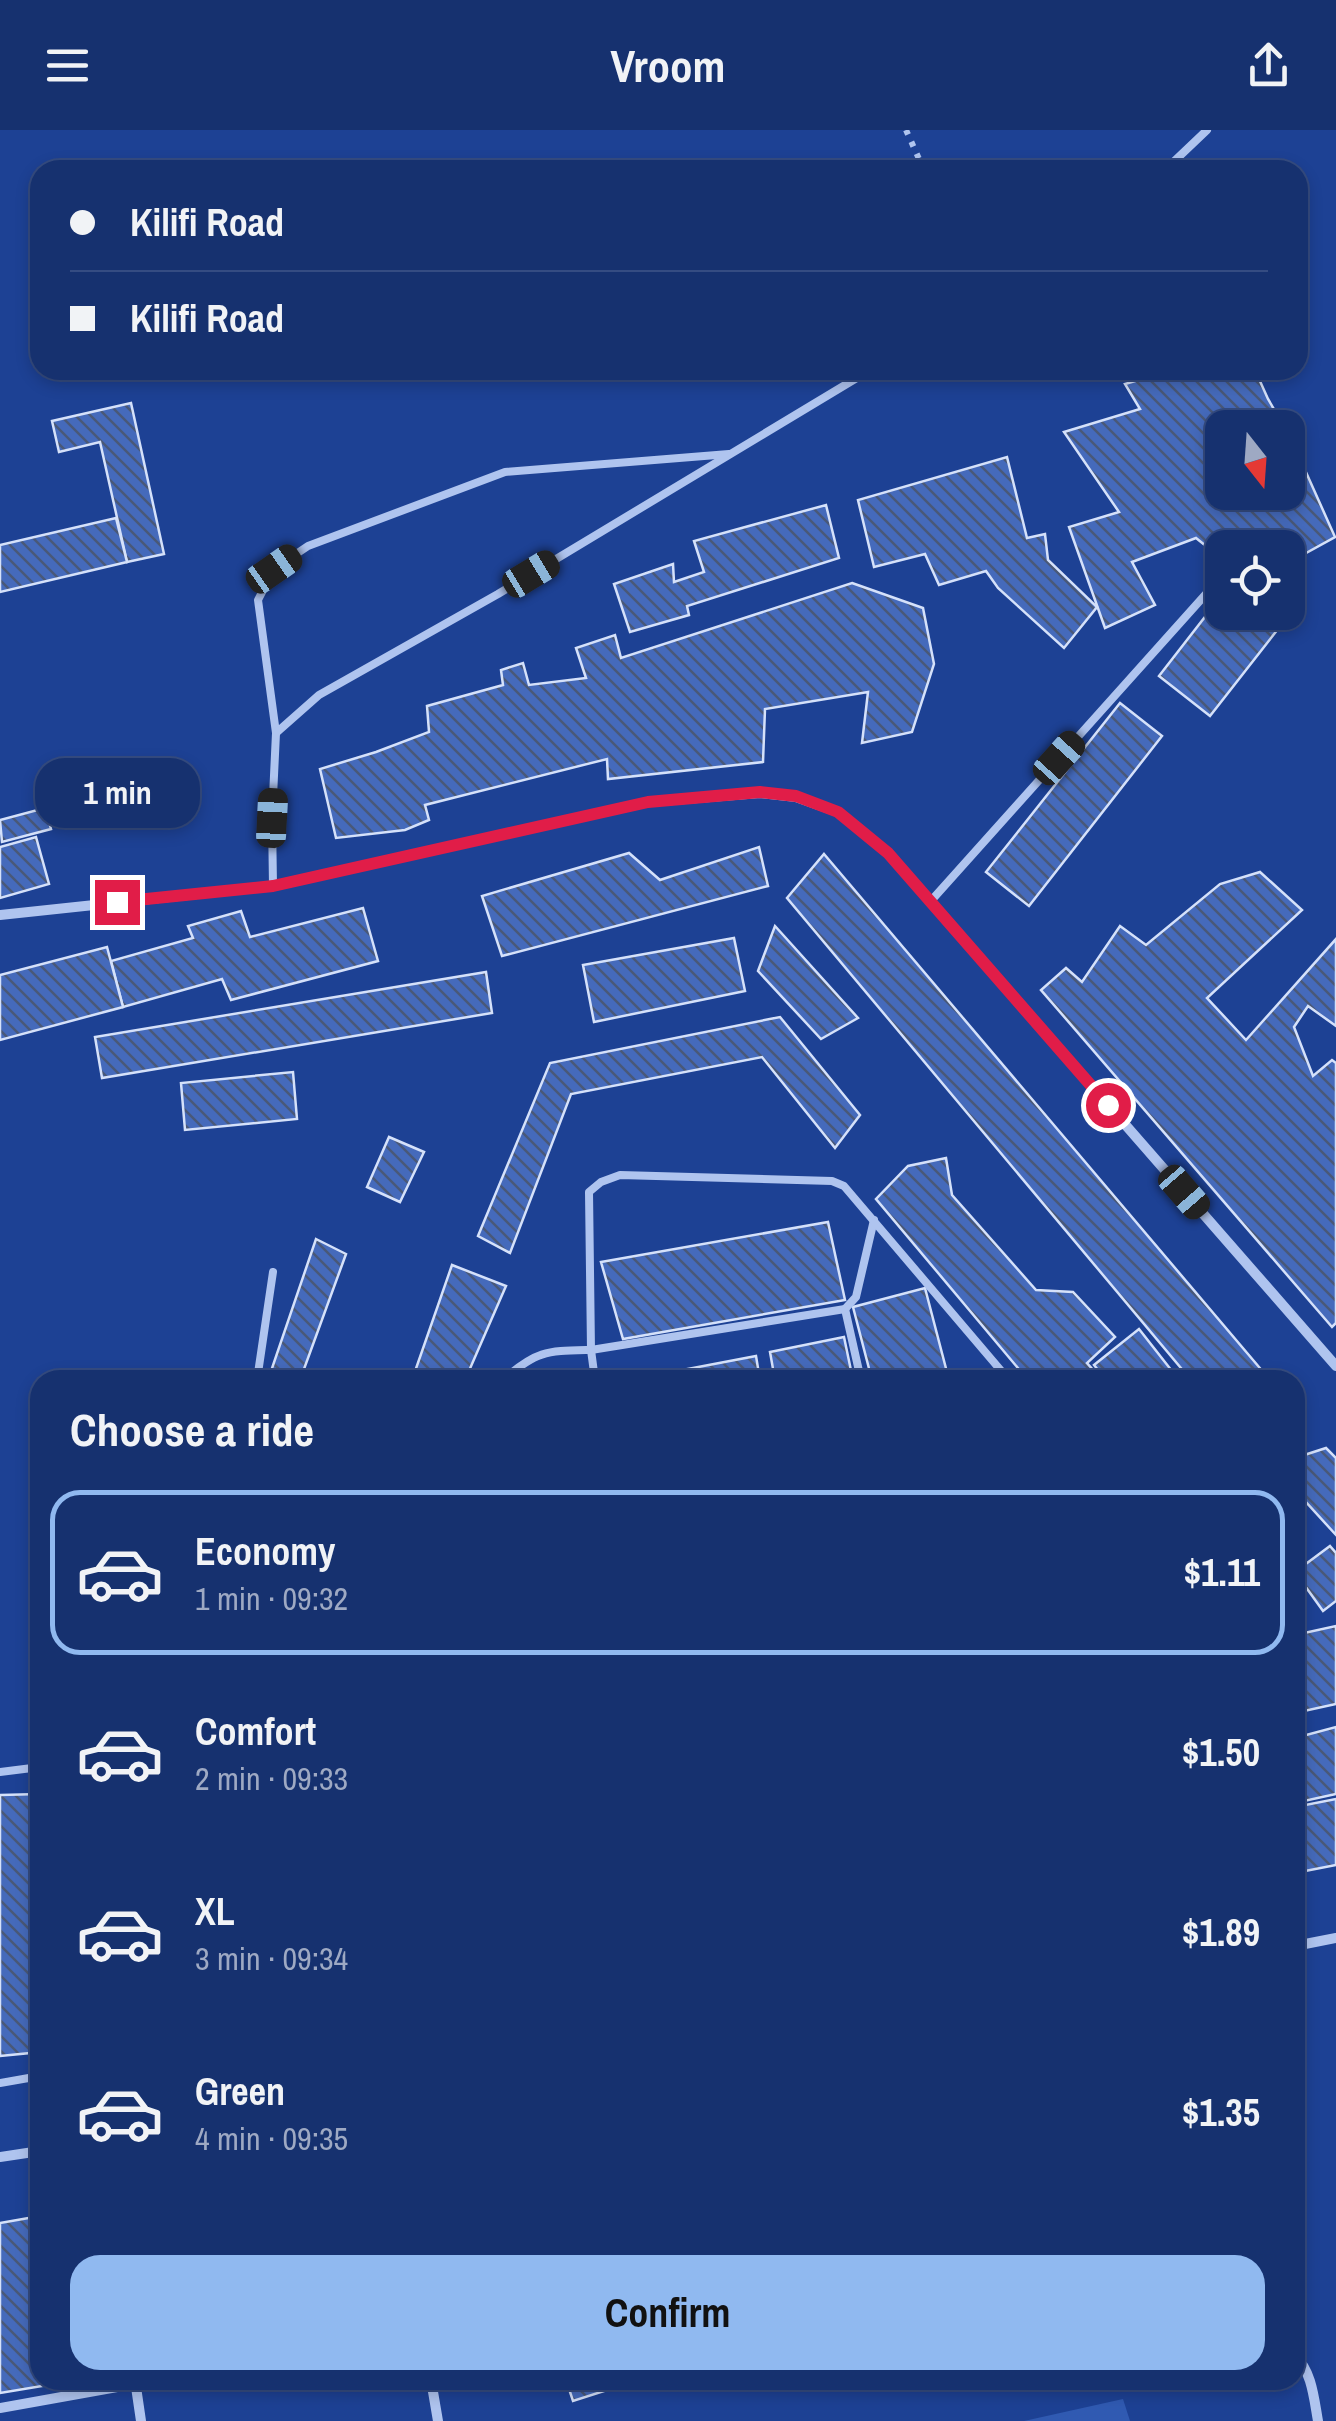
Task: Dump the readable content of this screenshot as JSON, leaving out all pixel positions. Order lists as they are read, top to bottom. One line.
{"north":"bottom","page":{"header":"Vroom","banner":["Kilifi Road","Kilifi Road"],"bubble":"1 min","heading":"Choose a ride","list":[{"name":"Economy","note":"1 min · 09:32","value":"$1.11"},{"name":"Comfort","note":"2 min · 09:33","value":"$1.50"},{"name":"XL","note":"3 min · 09:34","value":"$1.89"},{"name":"Green","note":"4 min · 09:35","value":"$1.35"}],"buttons":"Confirm"}}
